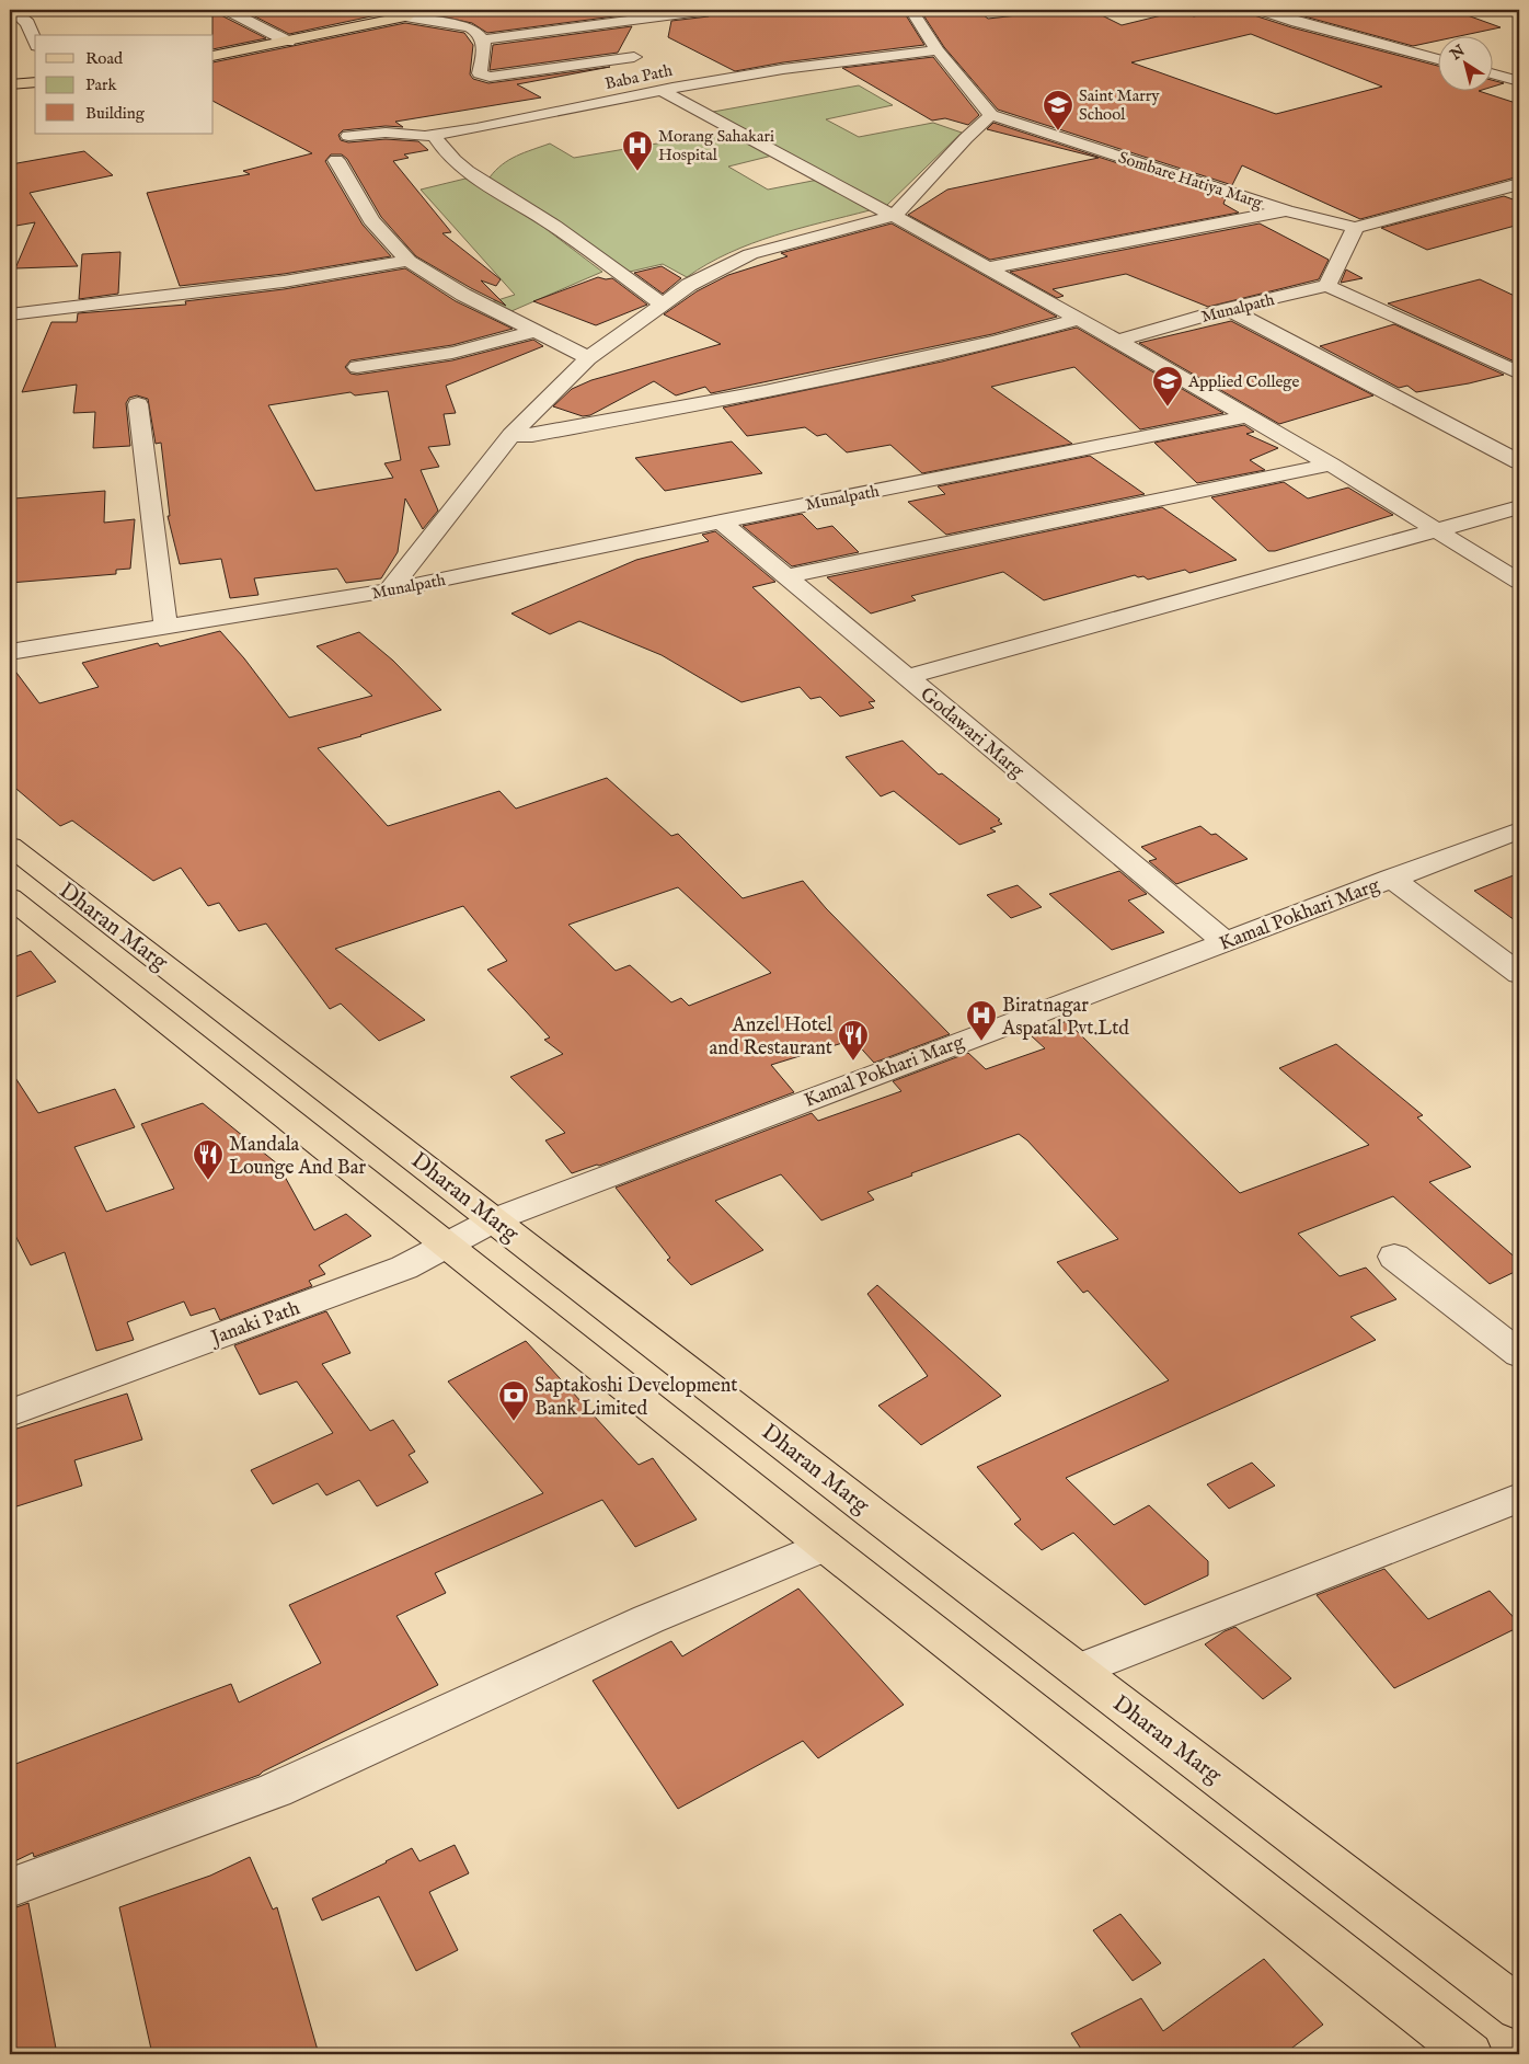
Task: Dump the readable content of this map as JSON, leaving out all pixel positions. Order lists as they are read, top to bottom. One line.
{"streets":{"main road":["Dharan Marg"],"street":["Baba Path","Sombare Hatiya Marg","Munalpath","Godawari Marg","Kamal Pokhari Marg","Janaki Path"]},"crossings":[["Munalpath","Godawari Marg"],["Godawari Marg","Kamal Pokhari Marg"],["Kamal Pokhari Marg","Dharan Marg"],["Kamal Pokhari Marg","Janaki Path"],["Dharan Marg","Janaki Path"]],"places":{"school or university":["Saint Marry School","Applied College"],"hospital":["Morang Sahakari Hospital","Biratnagar Aspatal Pvt.Ltd"],"restaurant":["Anzel Hotel and Restaurant","Mandala Lounge And Bar"],"bank":["Saptakoshi Development Bank Limited"]},"legend":["Road","Park","Building"],"north":"top left"}
